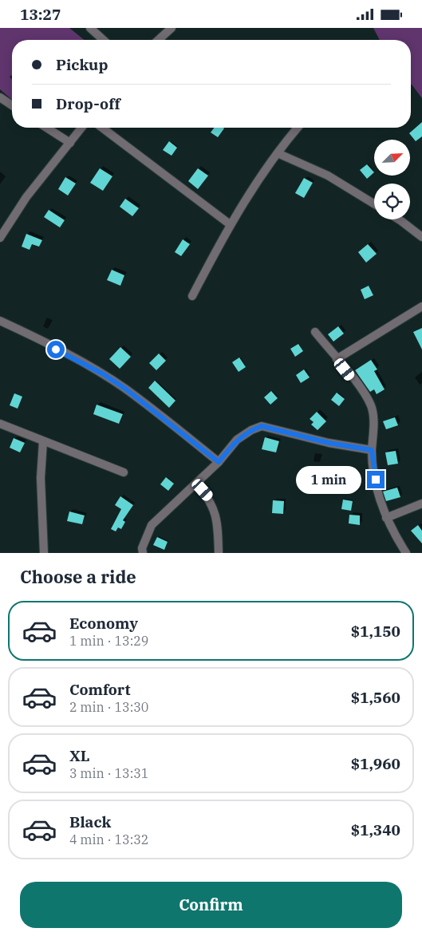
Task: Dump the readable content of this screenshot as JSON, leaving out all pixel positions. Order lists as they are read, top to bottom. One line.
{"north":"top right","page":{"status":"13:27","banner":["Pickup","Drop-off"],"bubble":"1 min","heading":"Choose a ride","list":[{"name":"Economy","note":"1 min · 13:29","value":"$1,150"},{"name":"Comfort","note":"2 min · 13:30","value":"$1,560"},{"name":"XL","note":"3 min · 13:31","value":"$1,960"},{"name":"Black","note":"4 min · 13:32","value":"$1,340"}],"buttons":"Confirm"}}
